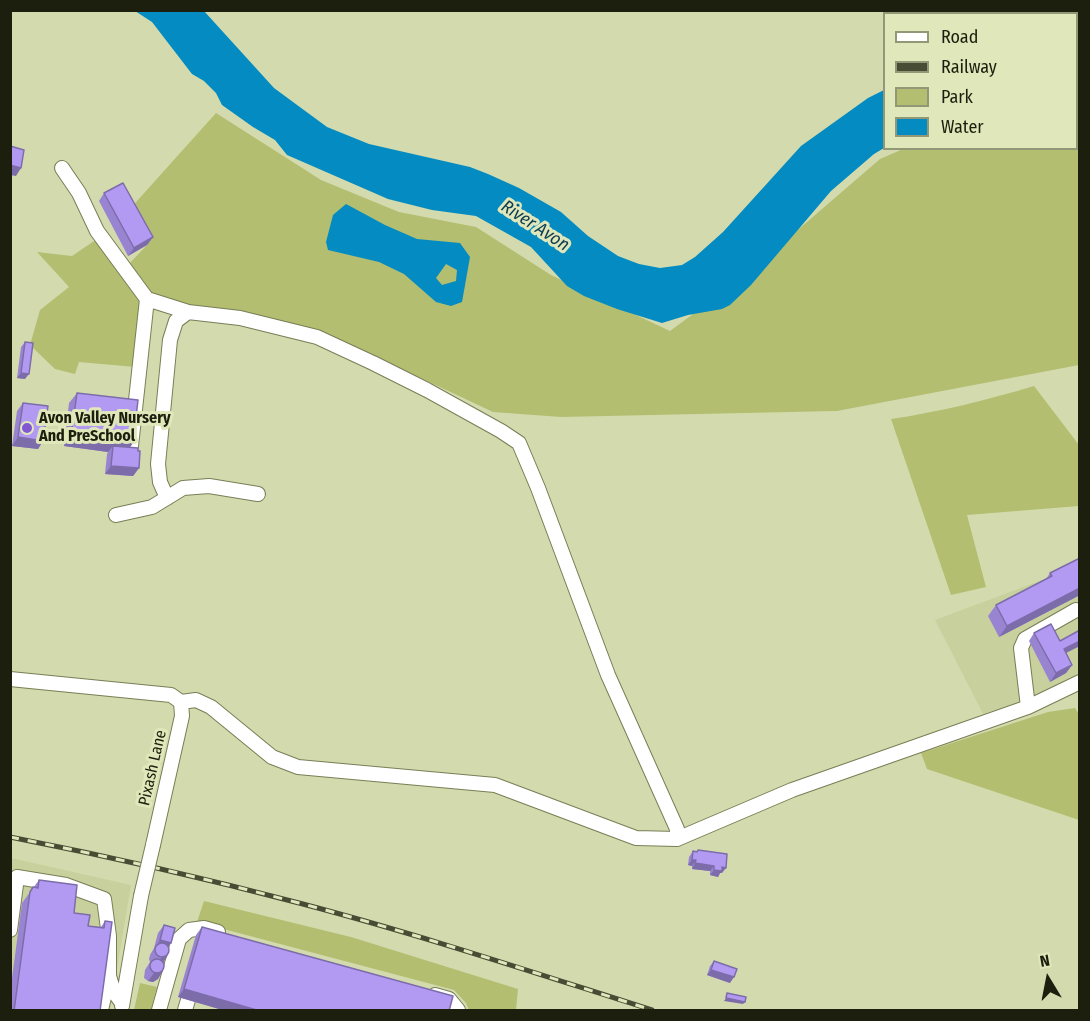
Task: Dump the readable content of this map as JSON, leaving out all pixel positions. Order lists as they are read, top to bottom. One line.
{"streets":{"street":["Pixash Lane"]},"water":["River Avon"],"places":["Avon Valley Nursery And PreSchool"],"legend":["Road","Railway","Park","Water"],"north":"top"}
